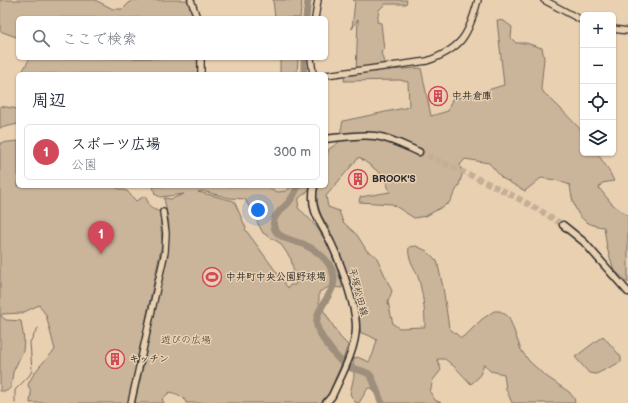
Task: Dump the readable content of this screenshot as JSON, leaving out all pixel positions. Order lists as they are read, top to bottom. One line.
{"streets":{"main road":["平塚松田線"]},"parks":["遊びの広場"],"places":{"building":["中井倉庫","BROOK'S","キッチン"],"sports":["中井町中央公園野球場"]},"page":{"map_buttons":["+","−"],"search":"ここで検索","heading":"周辺","list":[{"mark":"1","name":"スポーツ広場","note":"公園","value":"300 m"}],"pins":"1"}}
